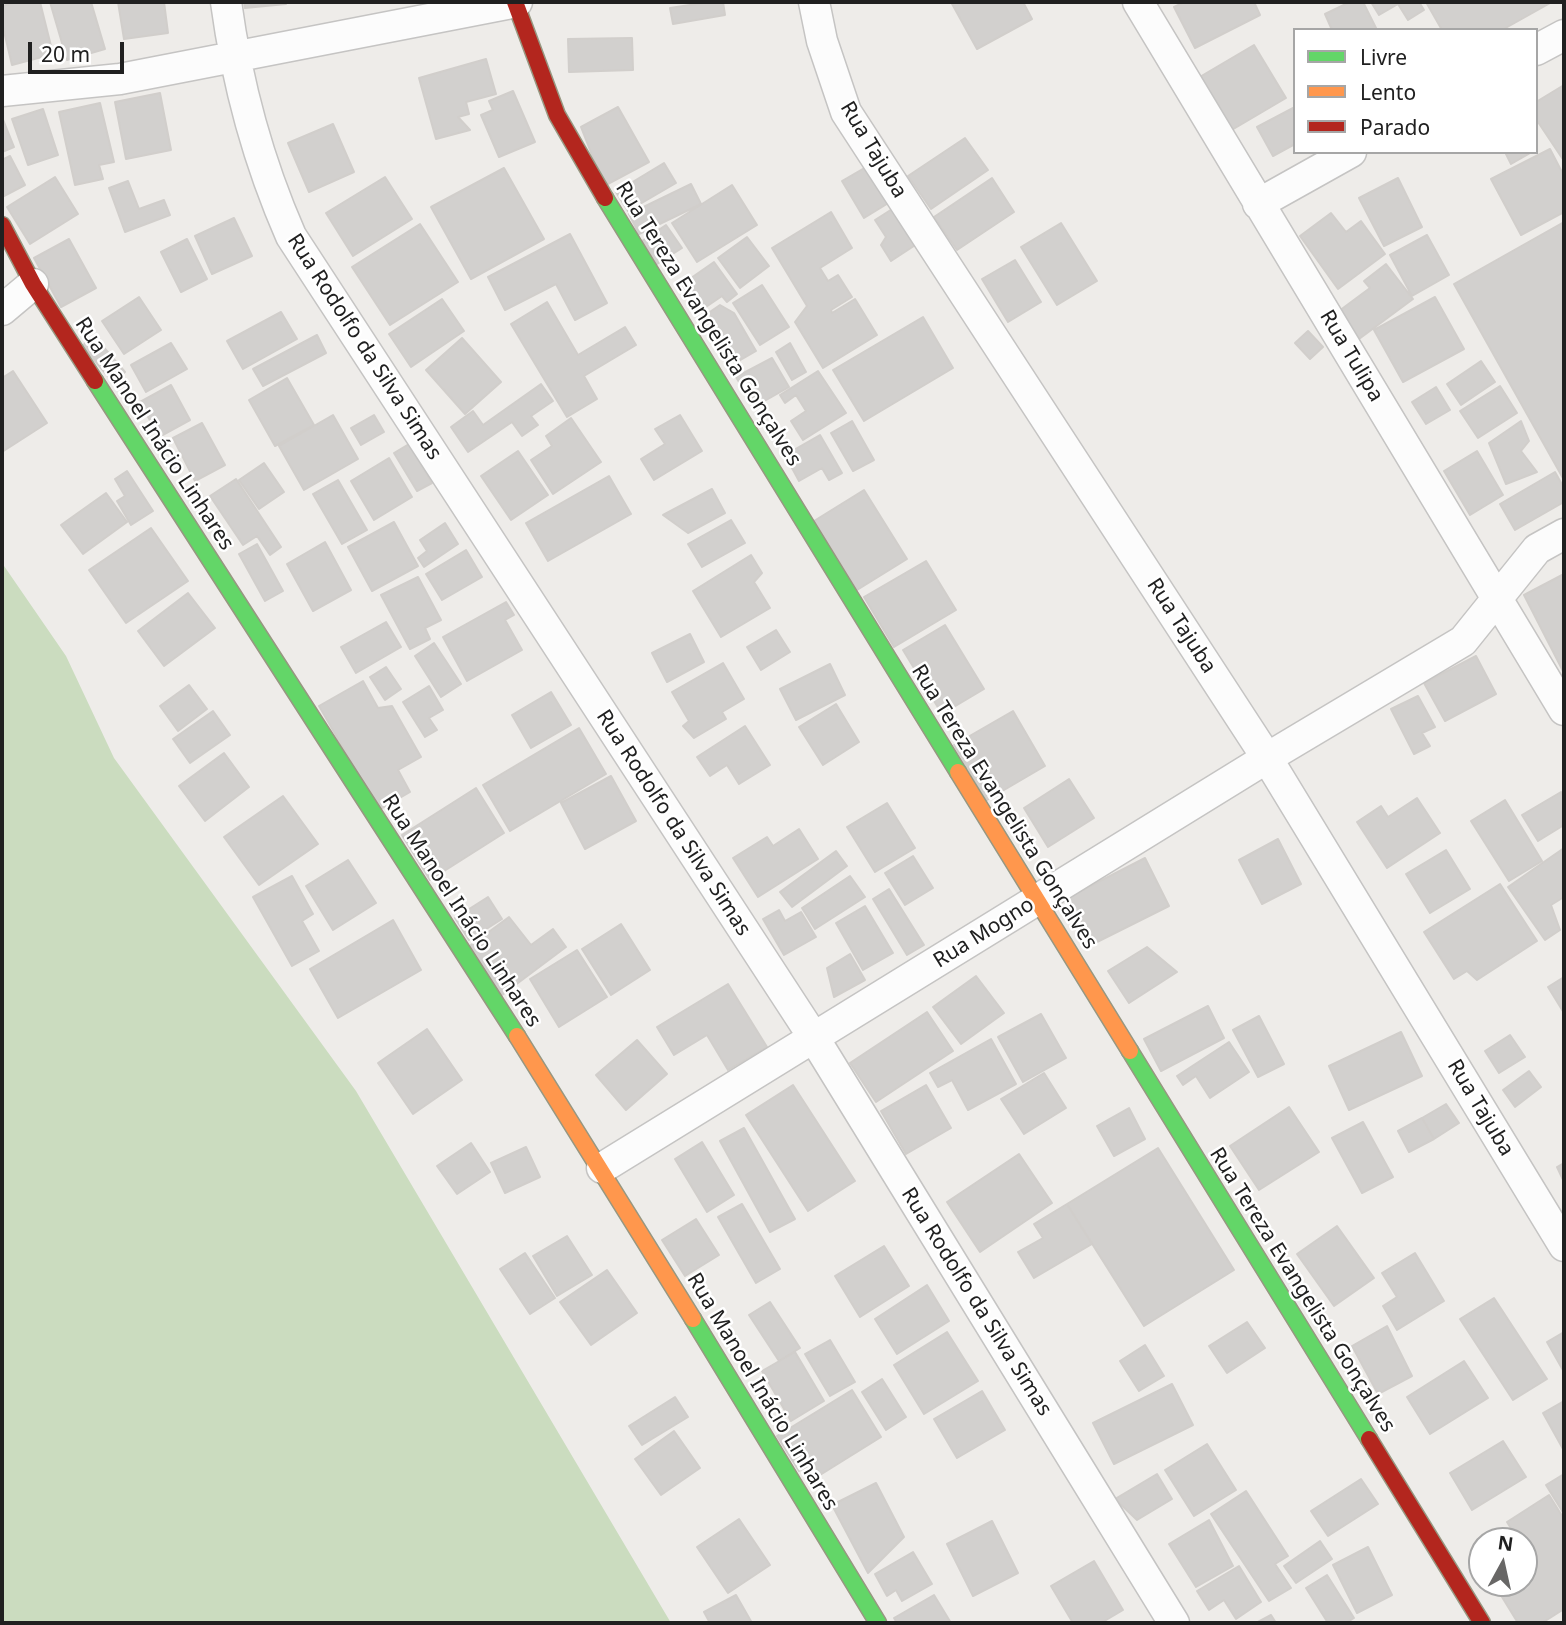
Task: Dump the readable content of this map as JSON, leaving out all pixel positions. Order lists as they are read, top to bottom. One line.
{"streets":{"street":["Rua Tajuba","Rua Tereza Evangelista Gonçalves","Rua Rodolfo da Silva Simas","Rua Tulipa","Rua Manoel Inácio Linhares","Rua Mogno"]},"crossings":[["Rua Tajuba","Rua Mogno"],["Rua Tereza Evangelista Gonçalves","Rua Mogno"],["Rua Rodolfo da Silva Simas","Rua Mogno"],["Rua Tulipa","Rua Mogno"],["Rua Manoel Inácio Linhares","Rua Mogno"]],"legend":["Livre","Lento","Parado"],"scale_bar":"20 m","north":"top"}
